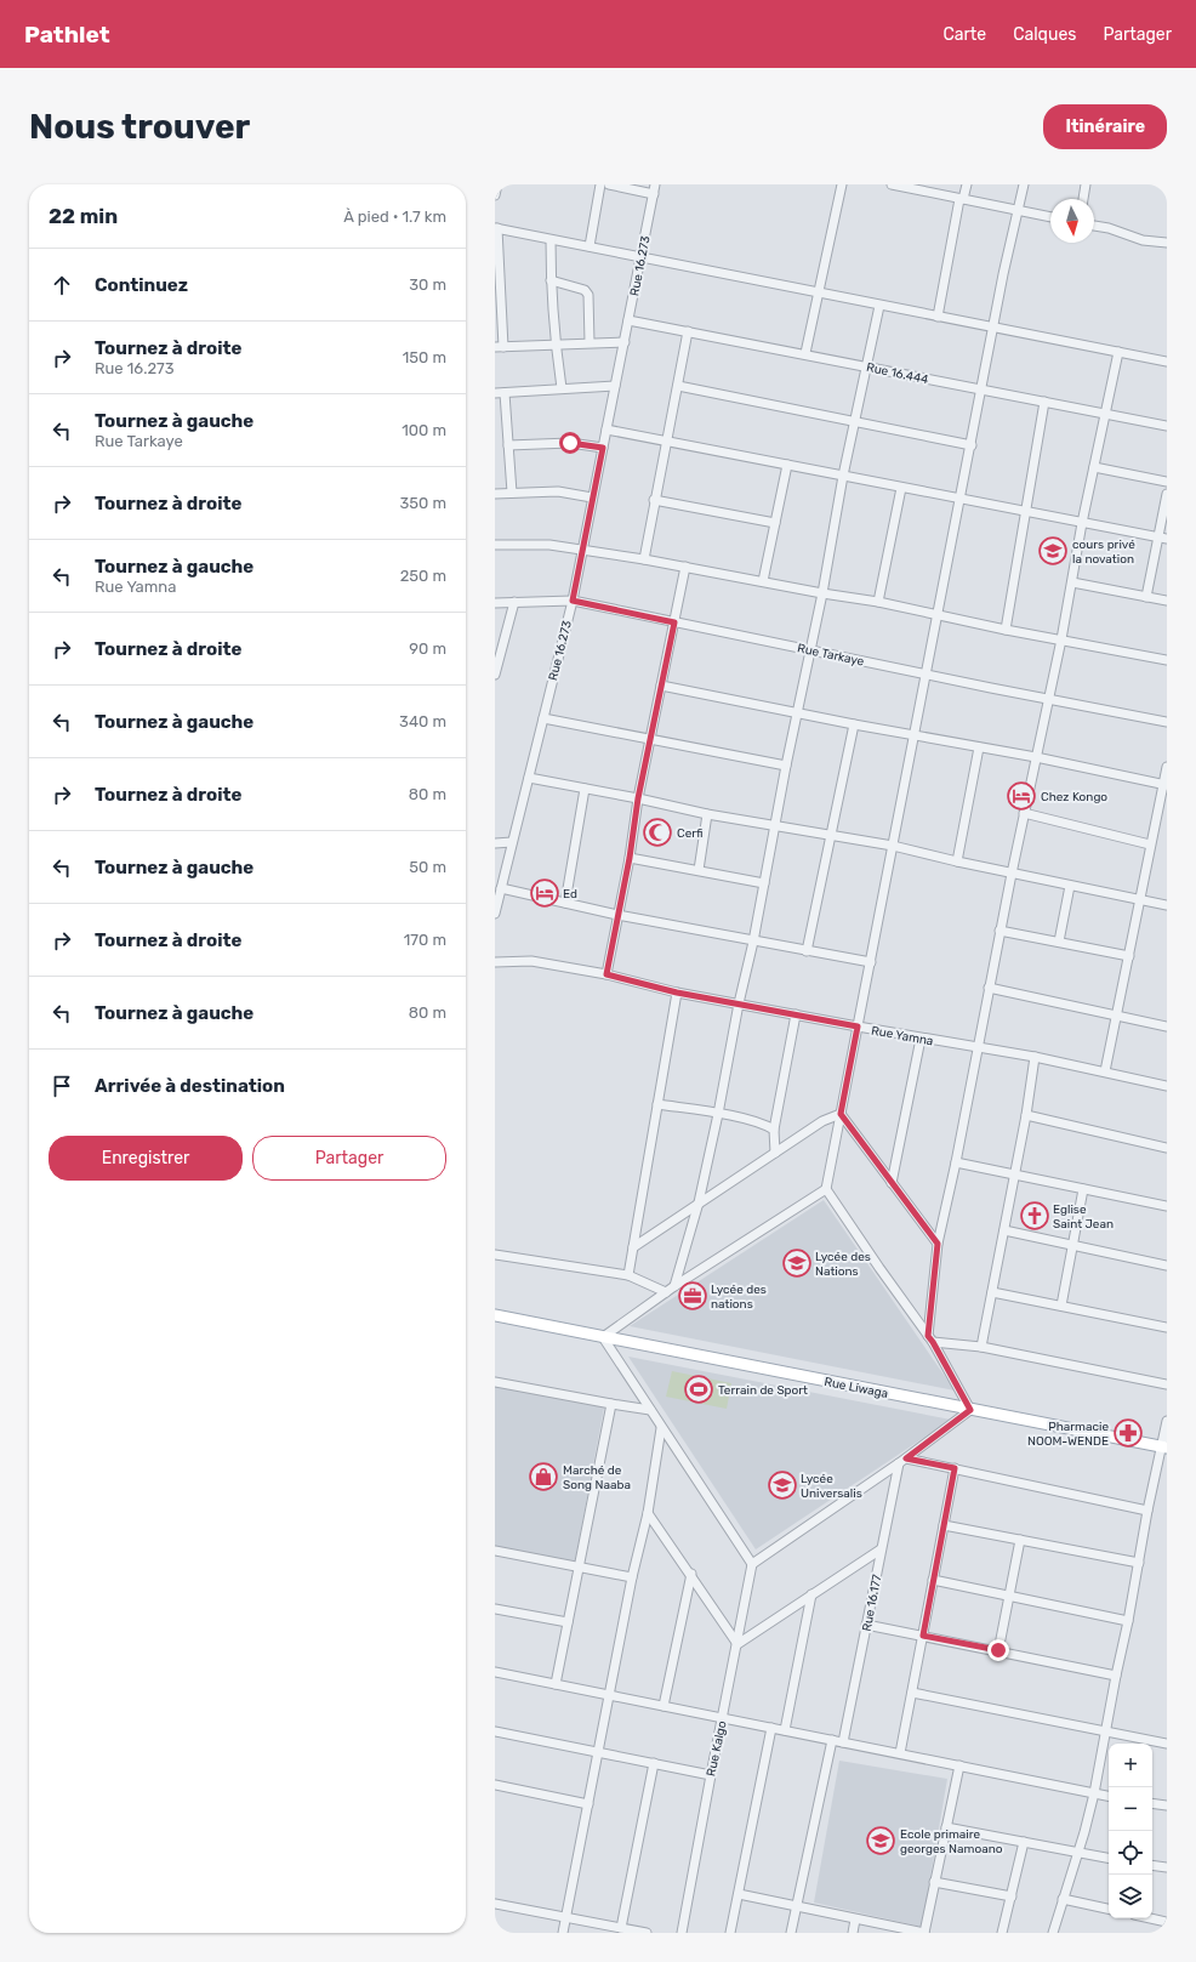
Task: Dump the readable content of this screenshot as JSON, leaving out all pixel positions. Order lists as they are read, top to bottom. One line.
{"streets":{"main road":["Rue Liwaga"],"street":["Rue 16.273","Rue 16.444","Rue Tarkaye","Rue Yamna","Rue 16.177","Rue Kalgo"]},"crossings":[["Rue 16.273","Rue 16.444"],["Rue 16.273","Rue Tarkaye"]],"places":{"school or university":["cours privé la novation","Lycée des Nations","Lycée Universalis","Ecole primaire georges Namoano"],"hotel":["Chez Kongo","Ed"],"mosque":["Cerfi"],"church":["Eglise Saint Jean"],"office":["Lycée des nations"],"sports":["Terrain de Sport"],"pharmacy":["Pharmacie NOOM-WENDE"],"shop":["Marché de Song Naaba"]},"north":"bottom","page":{"header":"Pathlet","nav":["Carte","Calques","Partager"],"buttons":["Itinéraire",["Enregistrer","Partager"]],"title":"Nous trouver","heading":["22 min","À pied · 1.7 km"],"list":[["Continuez","30 m"],["Tournez à droite","Rue 16.273","150 m"],["Tournez à gauche","Rue Tarkaye","100 m"],["Tournez à droite","350 m"],["Tournez à gauche","Rue Yamna","250 m"],["Tournez à droite","90 m"],["Tournez à gauche","340 m"],["Tournez à droite","80 m"],["Tournez à gauche","50 m"],["Tournez à droite","170 m"],["Tournez à gauche","80 m"],"Arrivée à destination"],"map_buttons":["+","−"]}}
